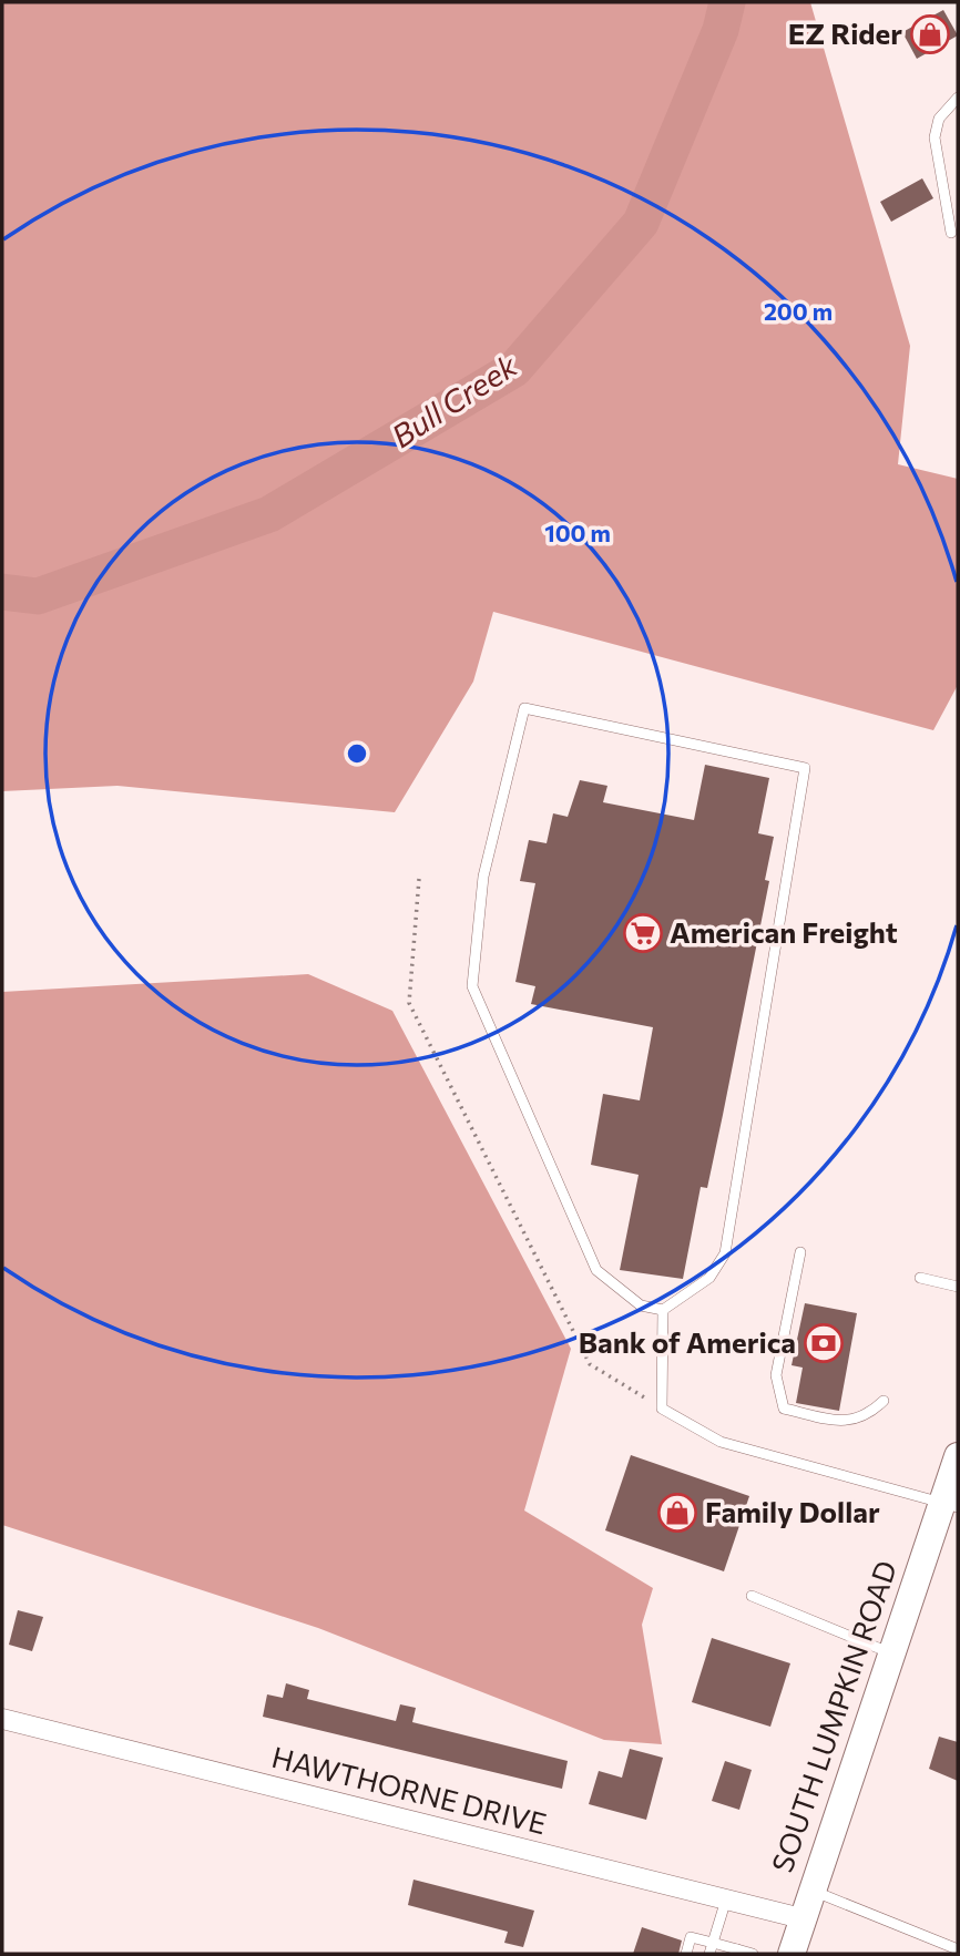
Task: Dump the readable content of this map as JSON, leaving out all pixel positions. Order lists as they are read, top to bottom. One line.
{"streets":{"main road":["SOUTH LUMPKIN ROAD"],"street":["HAWTHORNE DRIVE"]},"crossings":[["SOUTH LUMPKIN ROAD","HAWTHORNE DRIVE"]],"water":["Bull Creek"],"places":{"shop":["EZ Rider","Family Dollar"],"supermarket":["American Freight"],"bank":["Bank of America"]},"rings":["200 m","100 m"]}
